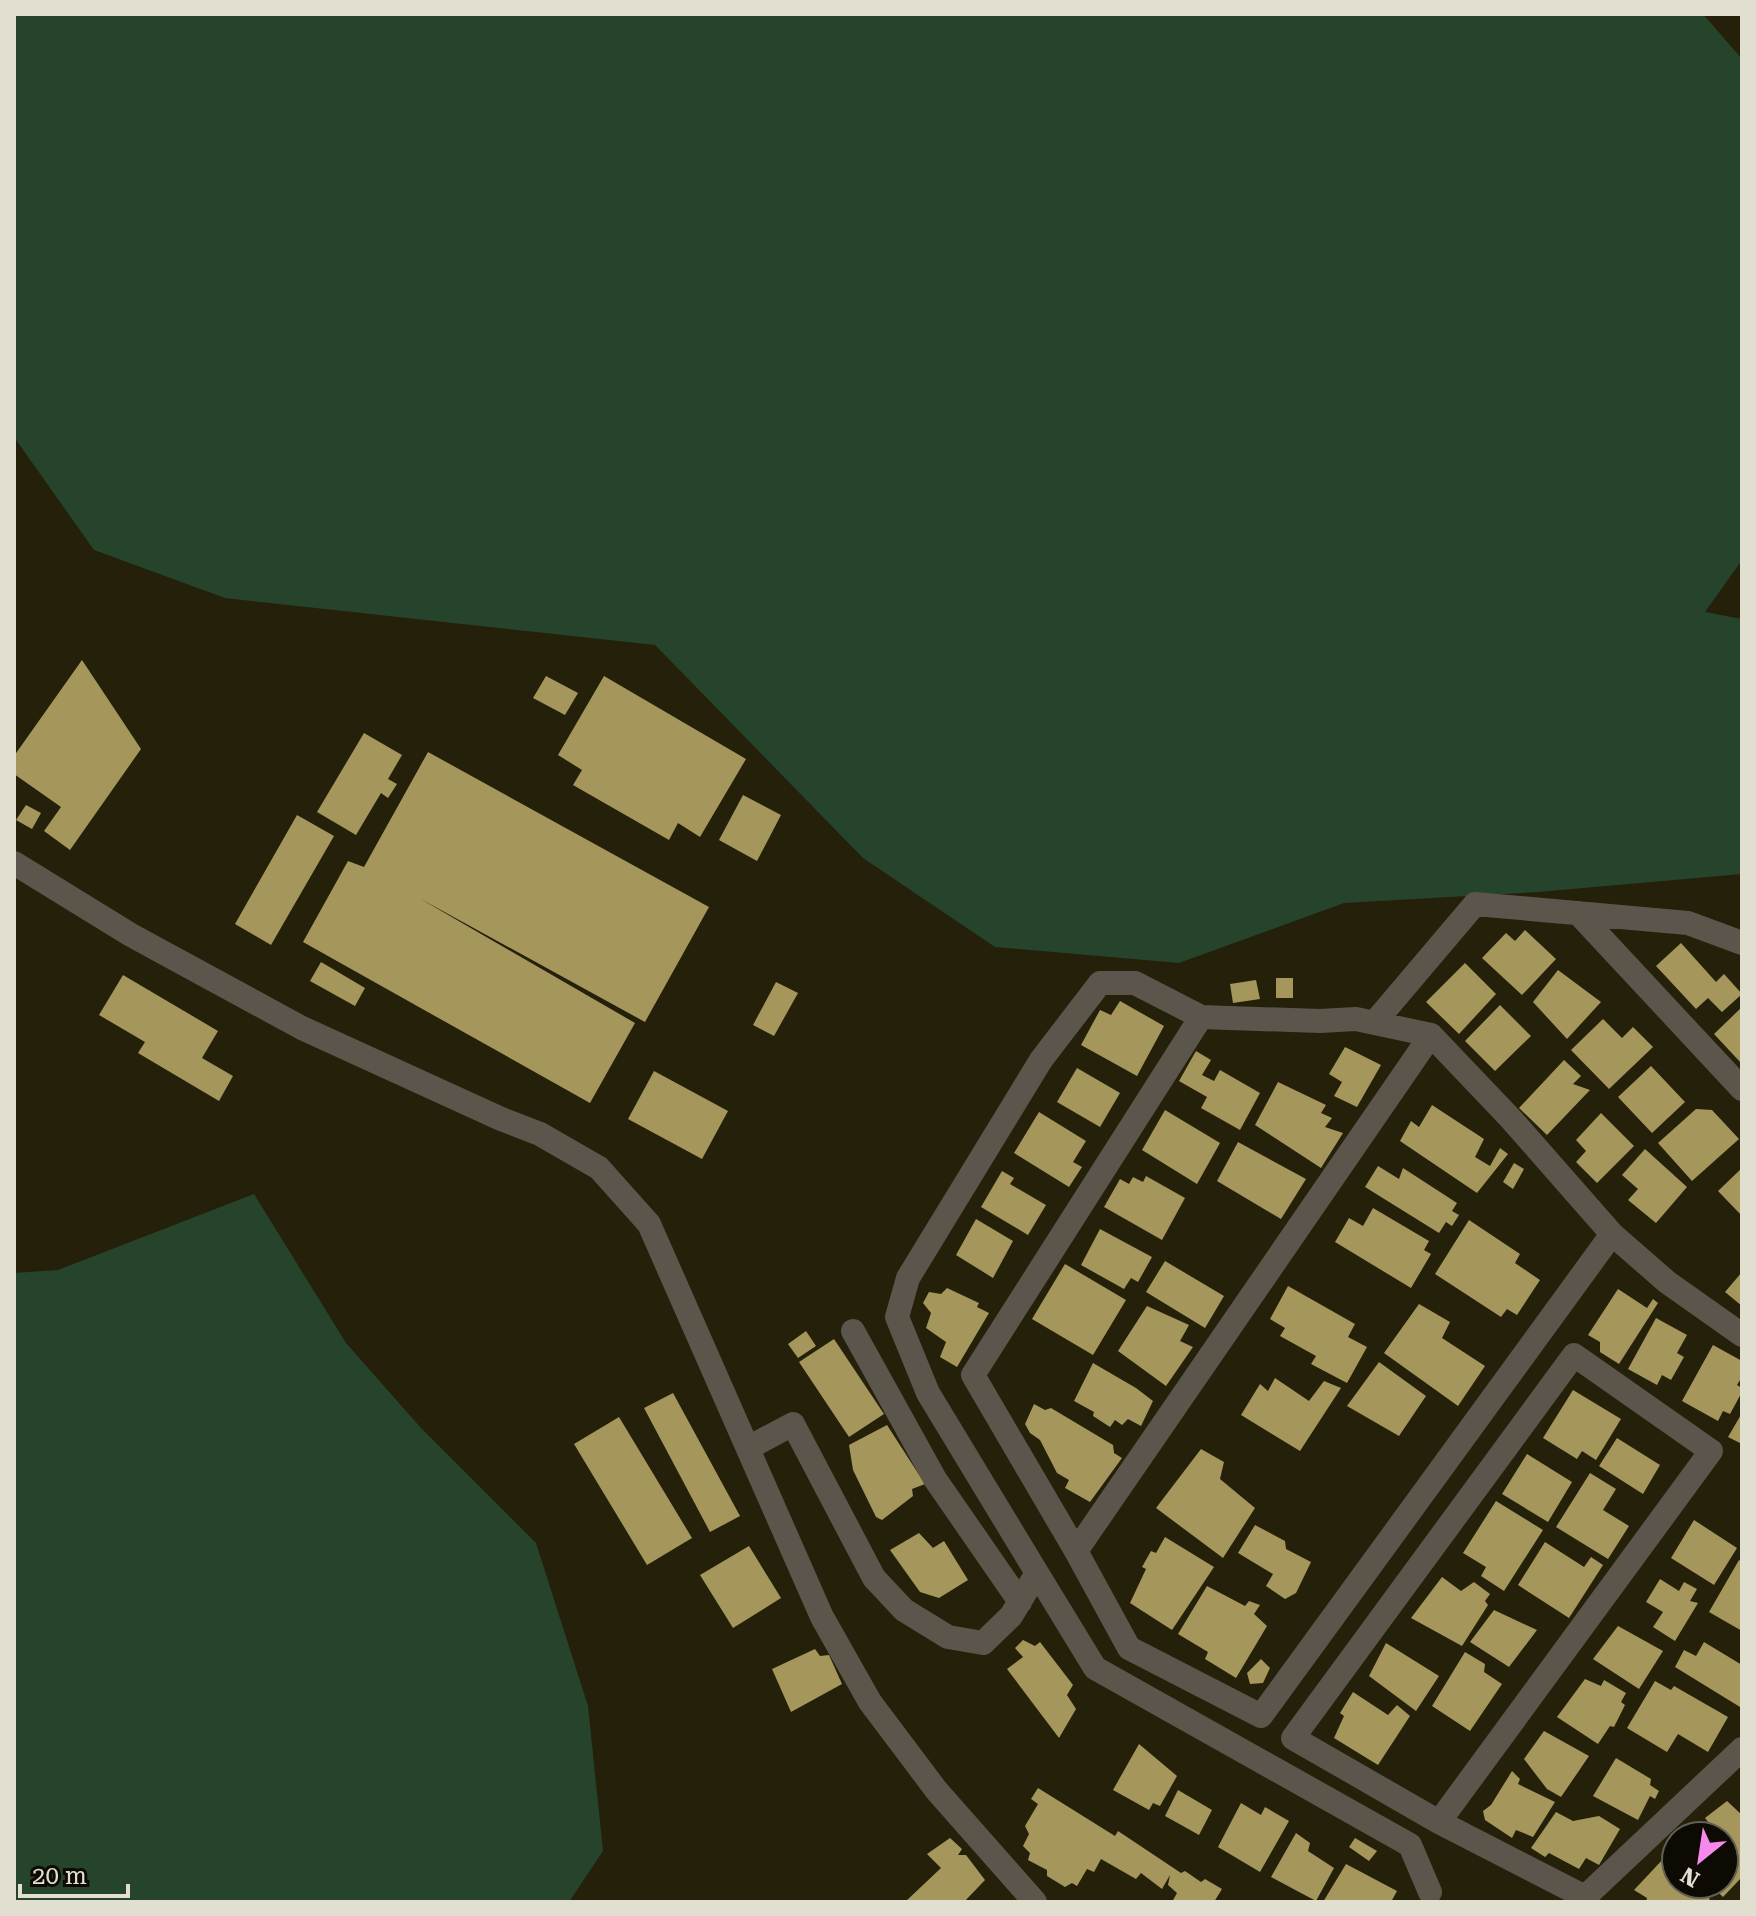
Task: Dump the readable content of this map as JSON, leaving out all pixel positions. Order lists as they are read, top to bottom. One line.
{"scale_bar":"20 m","north":"bottom left"}
